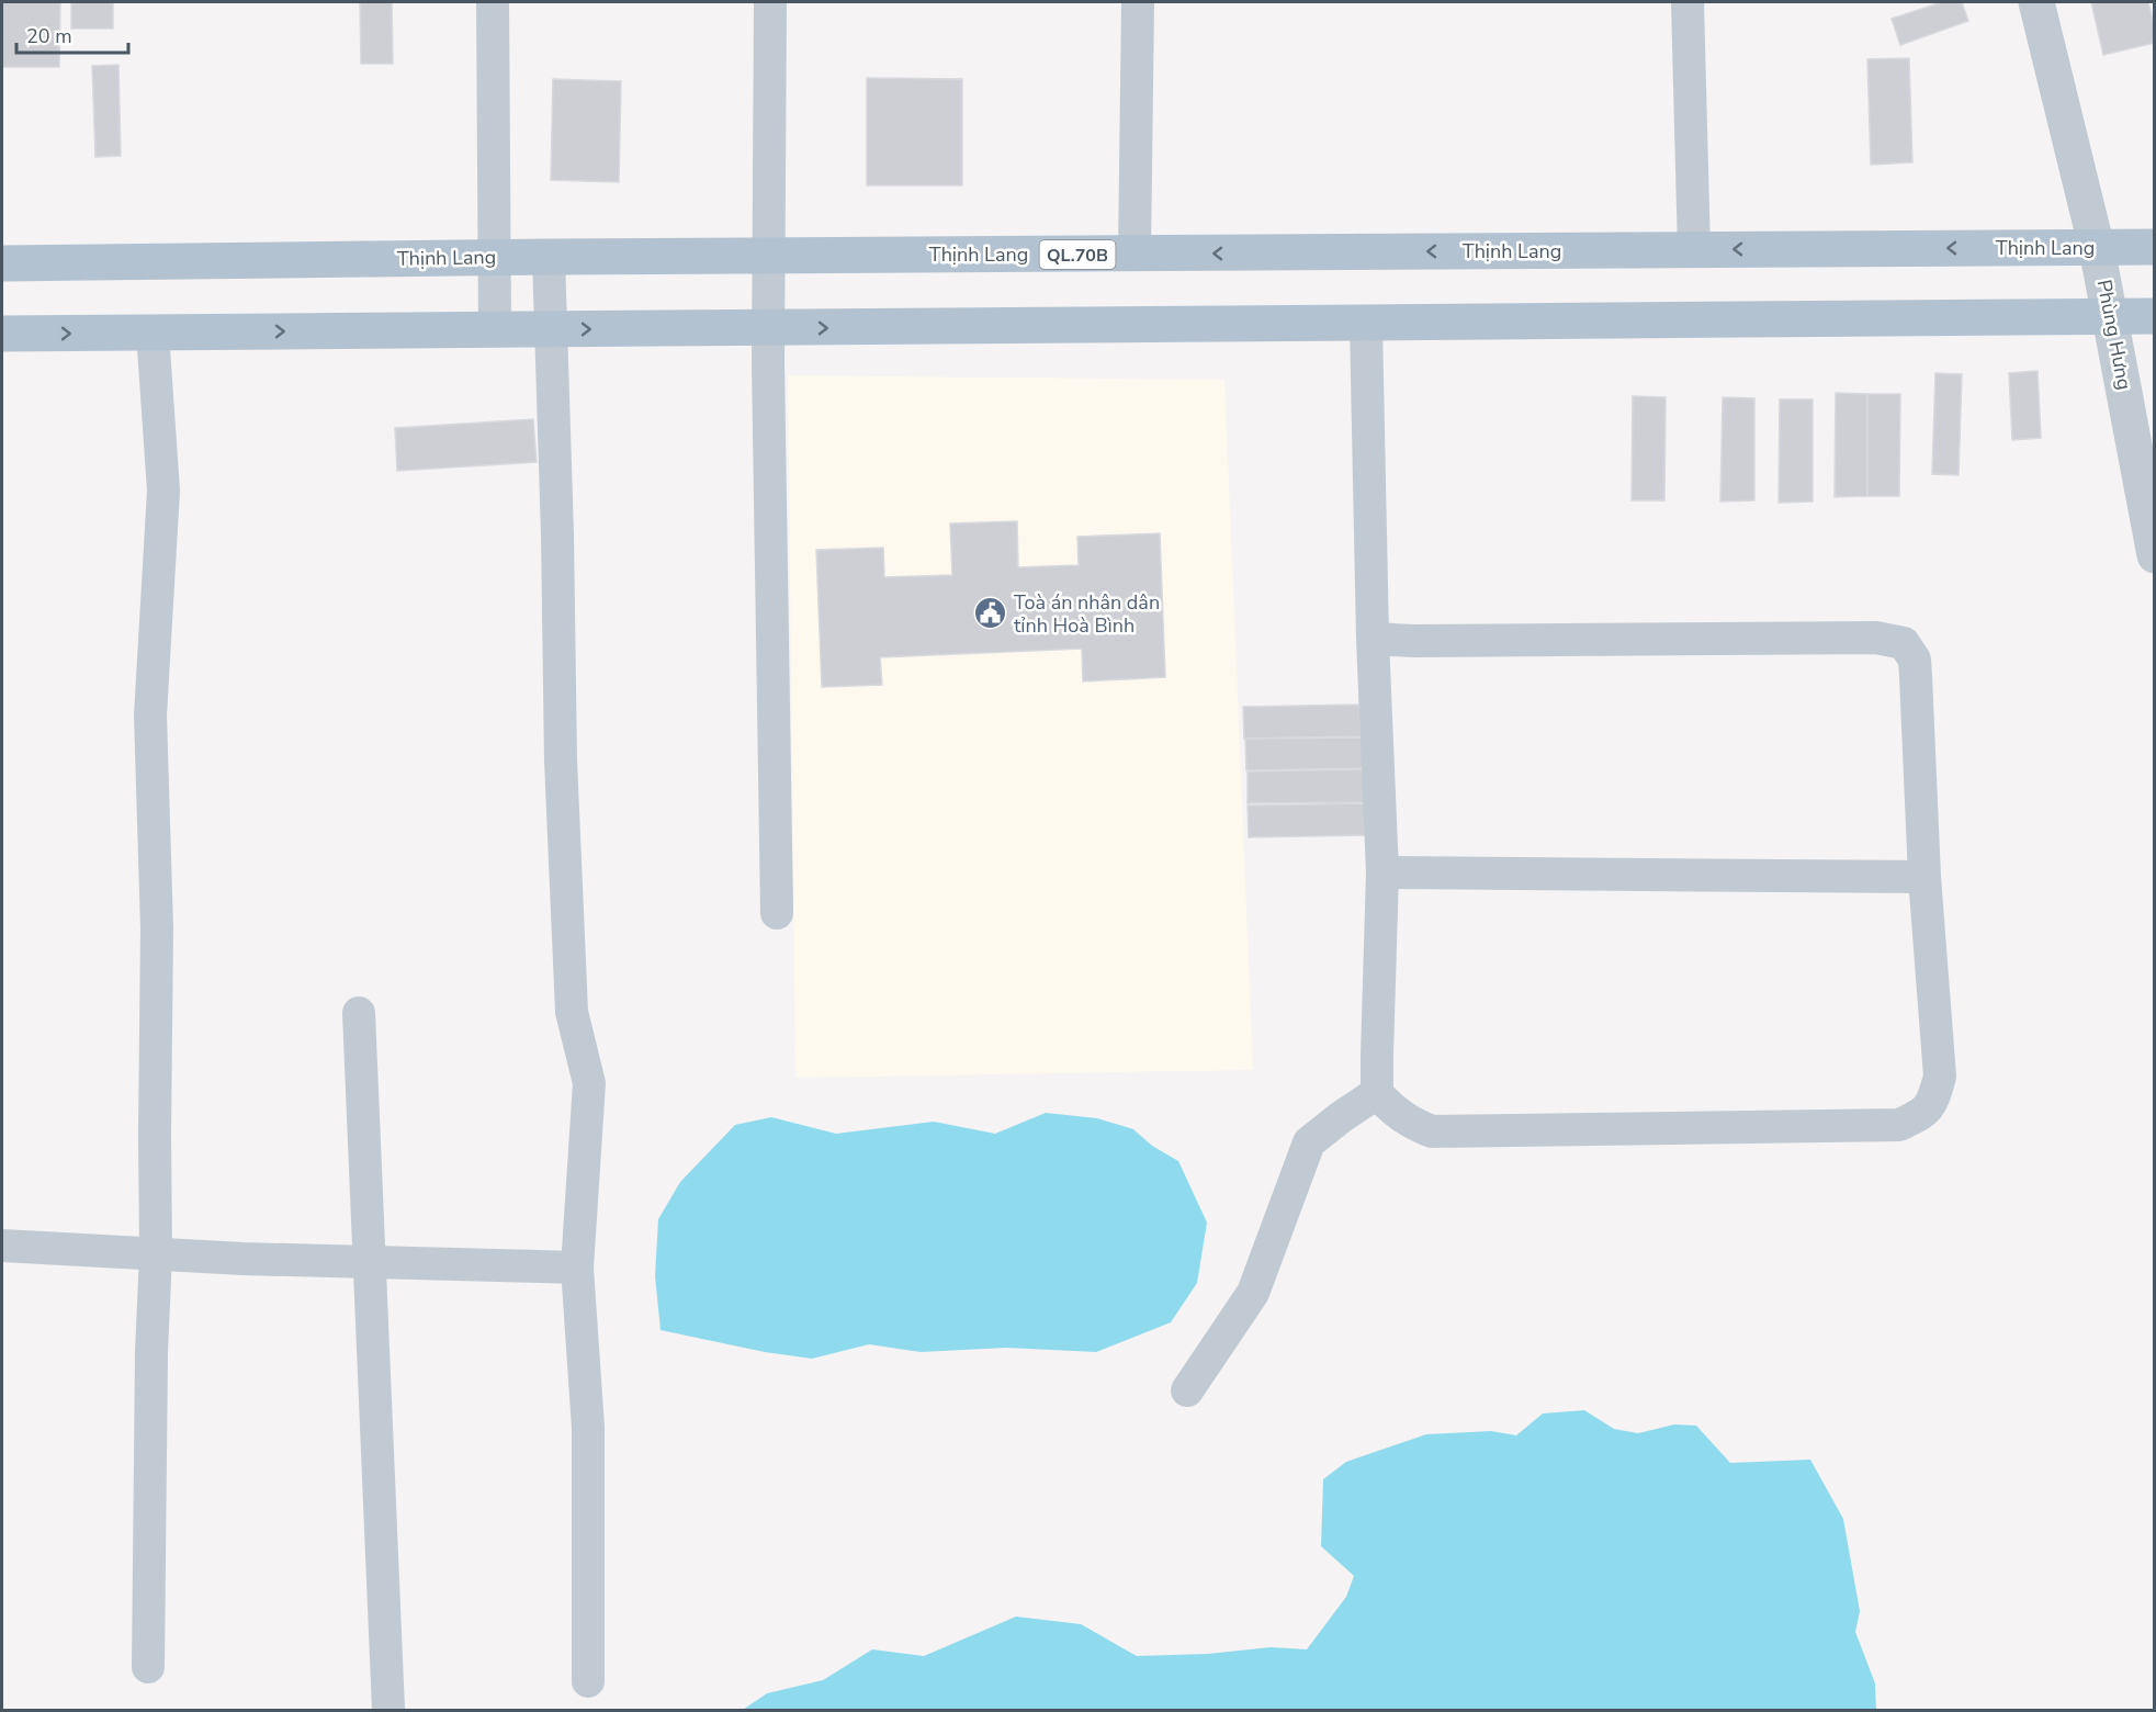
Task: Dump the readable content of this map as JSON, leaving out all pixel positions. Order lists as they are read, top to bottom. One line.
{"streets":{"main road":["Thịnh Lang","QL.70B"],"street":["Phùng Hưng"]},"crossings":[["Thịnh Lang","Phùng Hưng"]],"places":{"public building":["Toà án nhân dân tỉnh Hoà Bình"]},"scale_bar":"20 m"}
